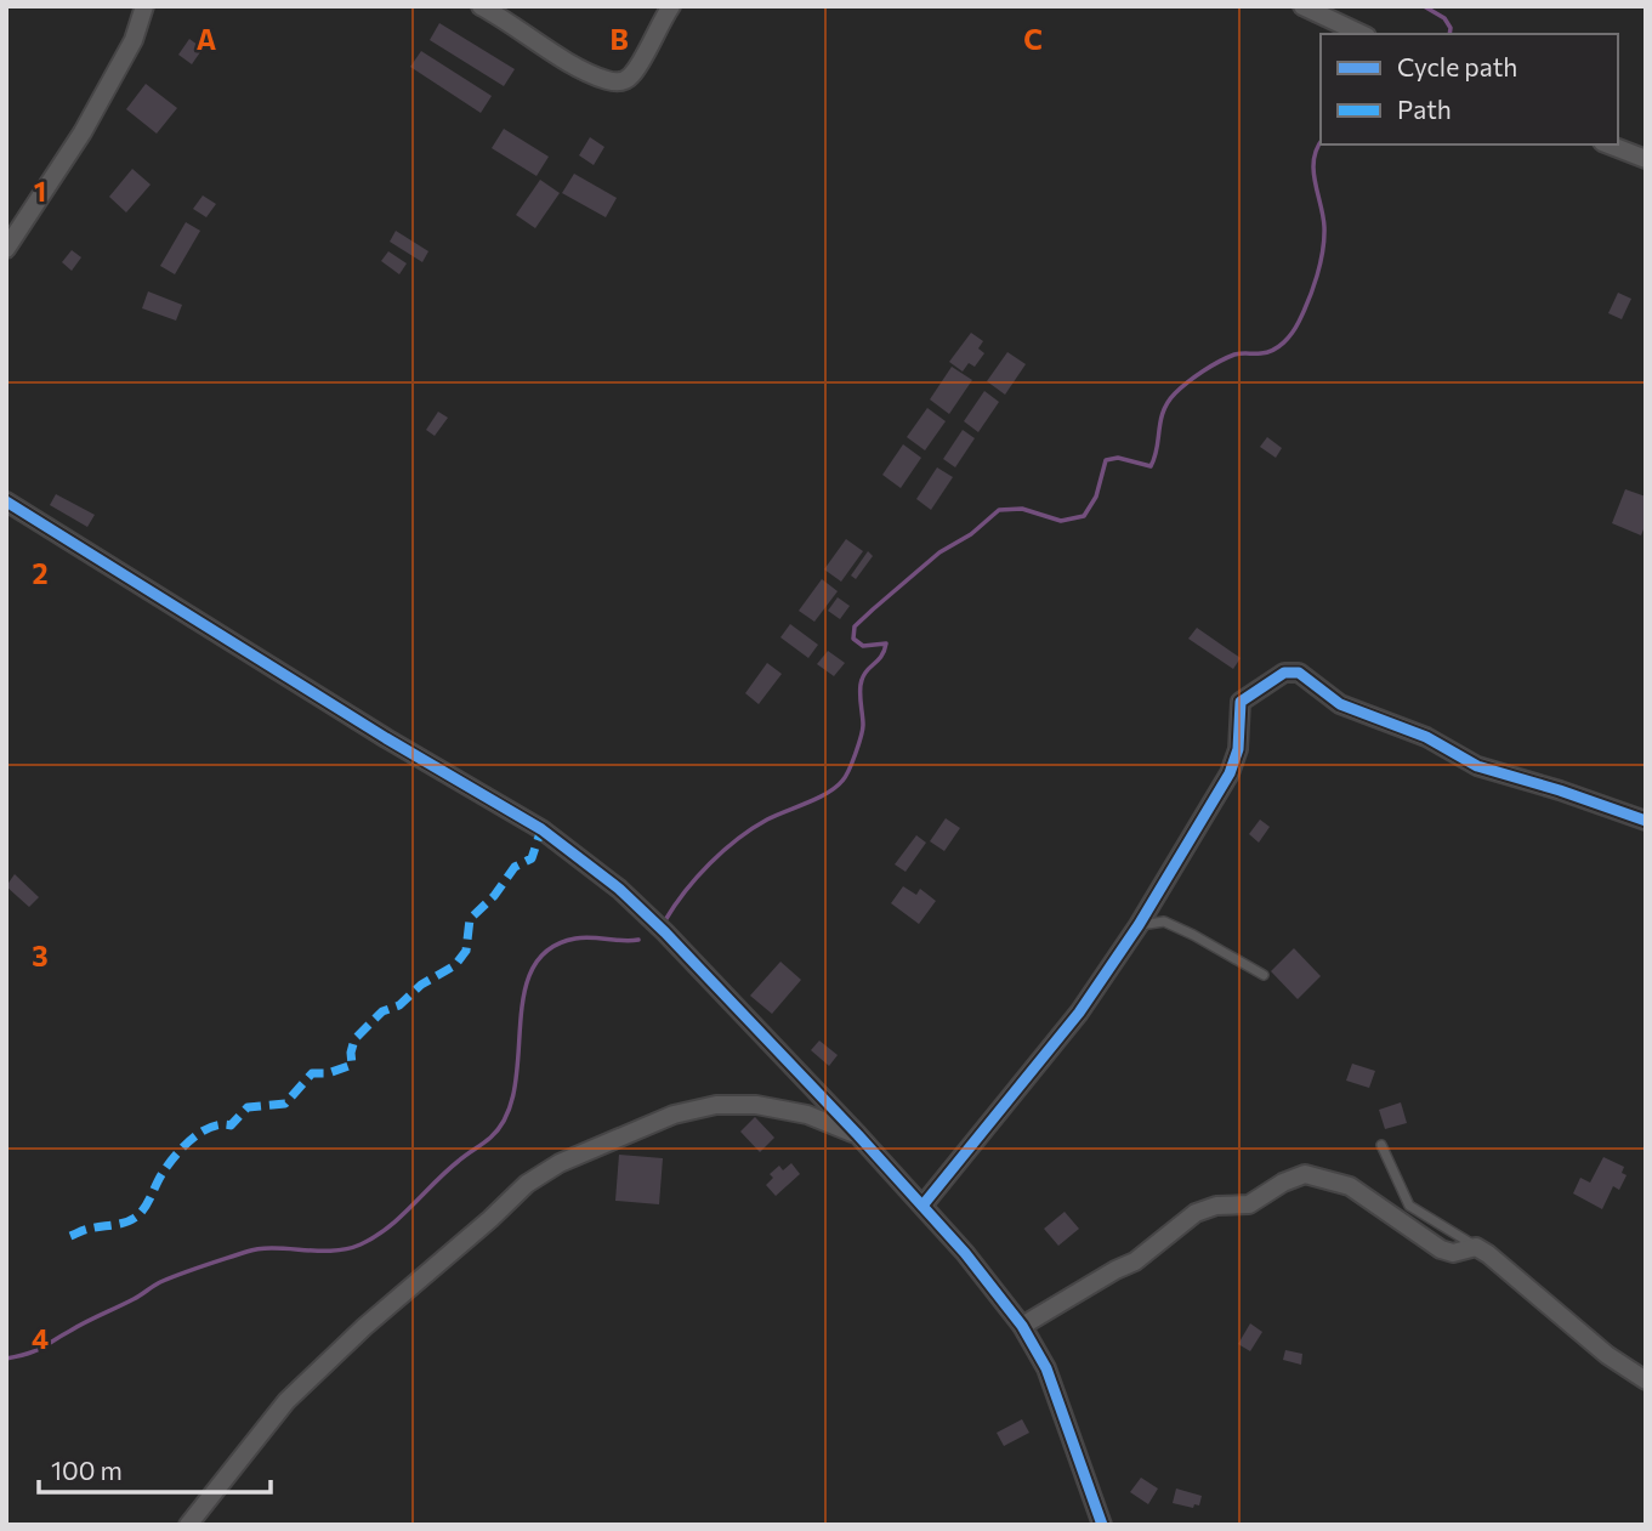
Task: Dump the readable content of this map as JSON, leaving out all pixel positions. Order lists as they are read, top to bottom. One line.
{"legend":["Cycle path","Path"],"scale_bar":"100 m","grid":{"columns":["A","B","C"],"rows":["1","2","3","4"]}}
